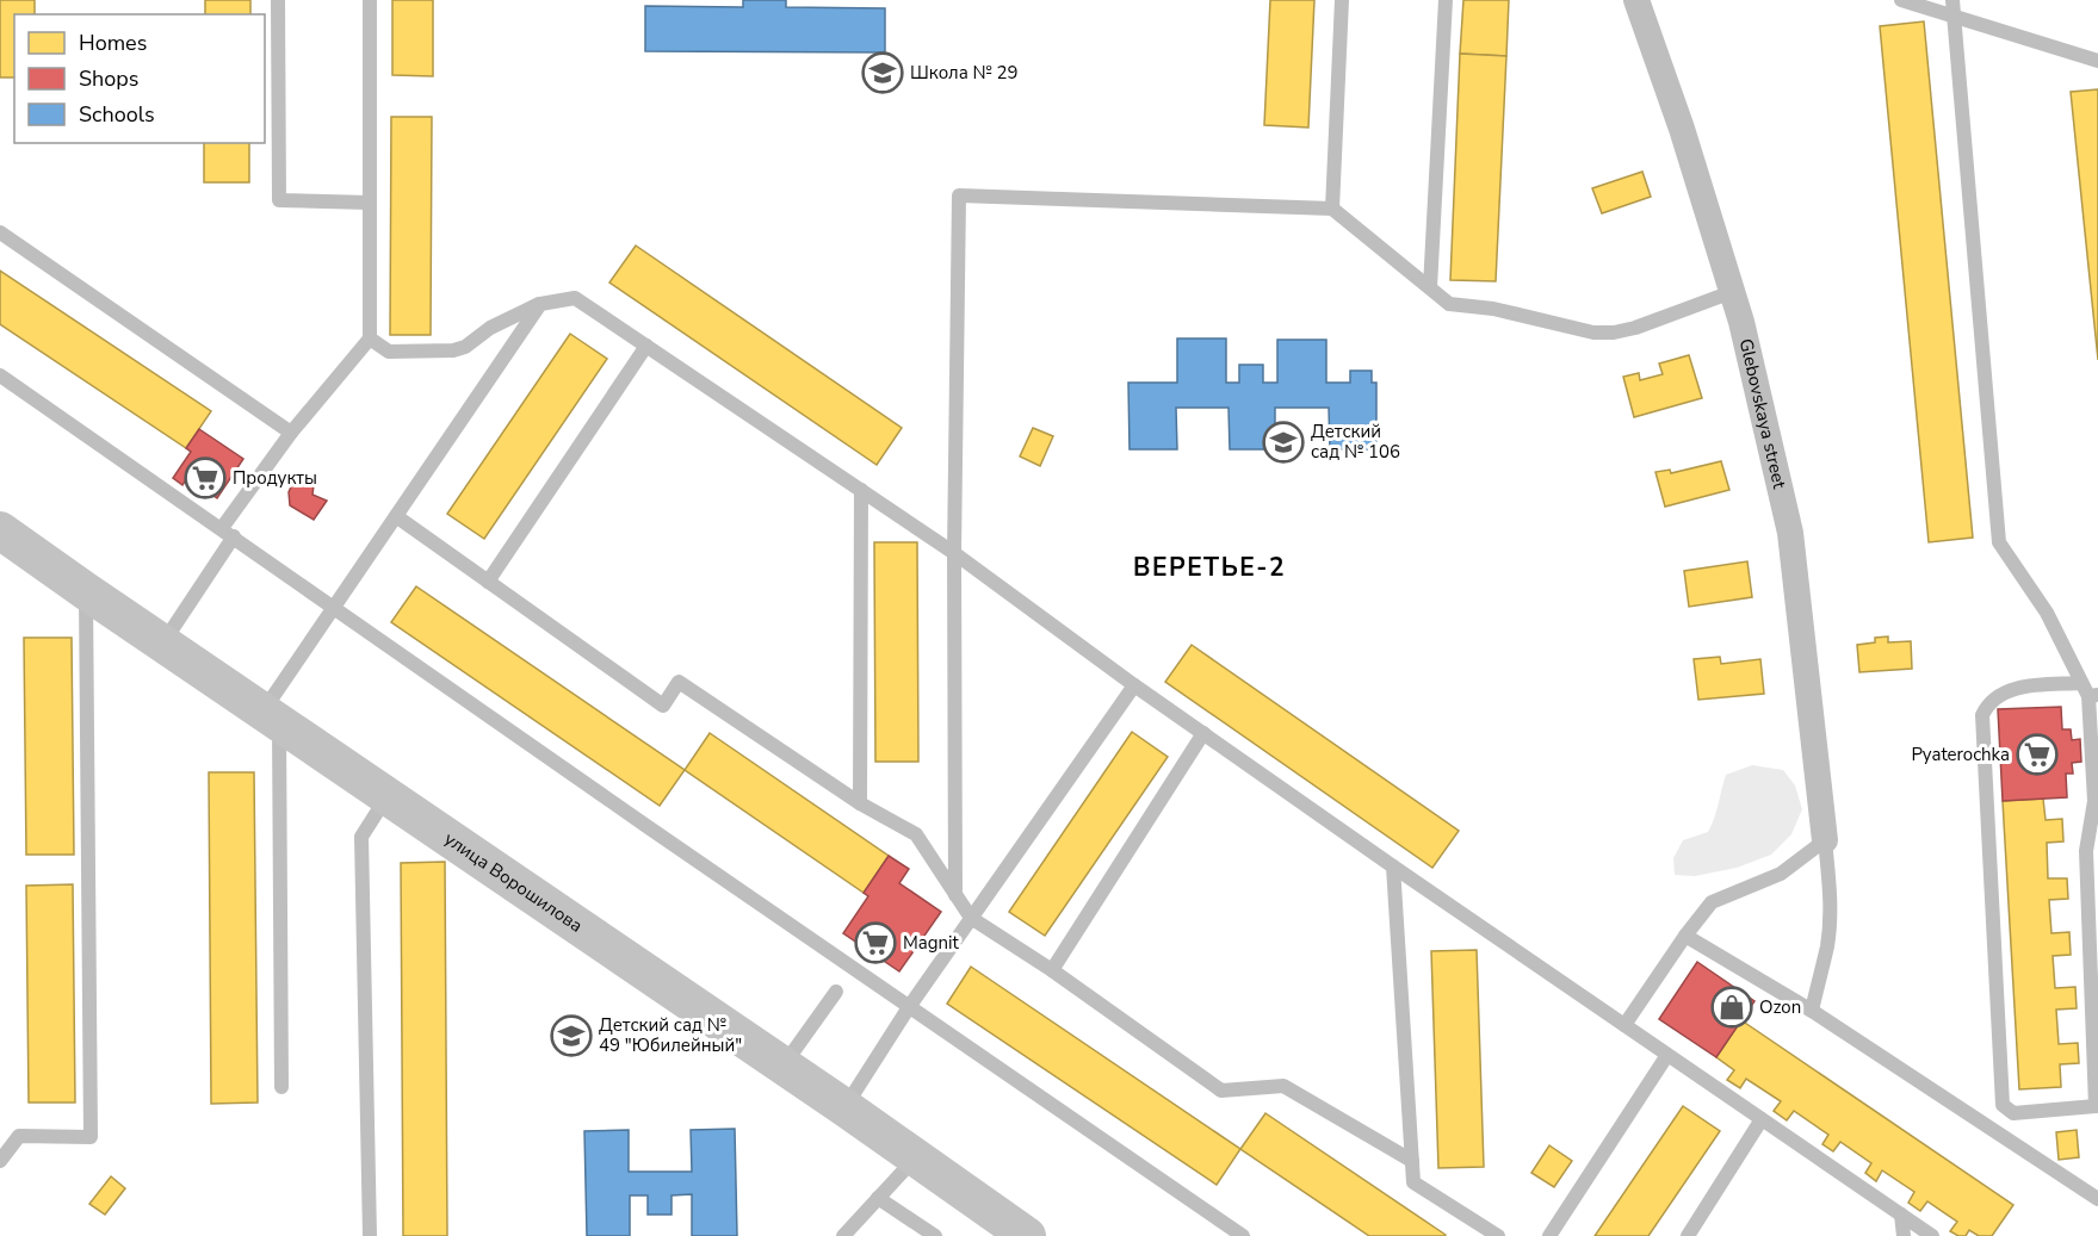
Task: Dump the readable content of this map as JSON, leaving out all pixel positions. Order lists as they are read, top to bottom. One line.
{"streets":{"main road":["улица Ворошилова"],"street":["Glebovskaya street"]},"districts":["ВЕРЕТЬЕ-2"],"places":{"school or university":["Школа № 29","Детский сад № 106","Детский сад № 49 \"Юбилейный\""],"supermarket":["Продукты","Pyaterochka","Magnit"],"shop":["Ozon"]},"legend":["Homes","Shops","Schools"]}
